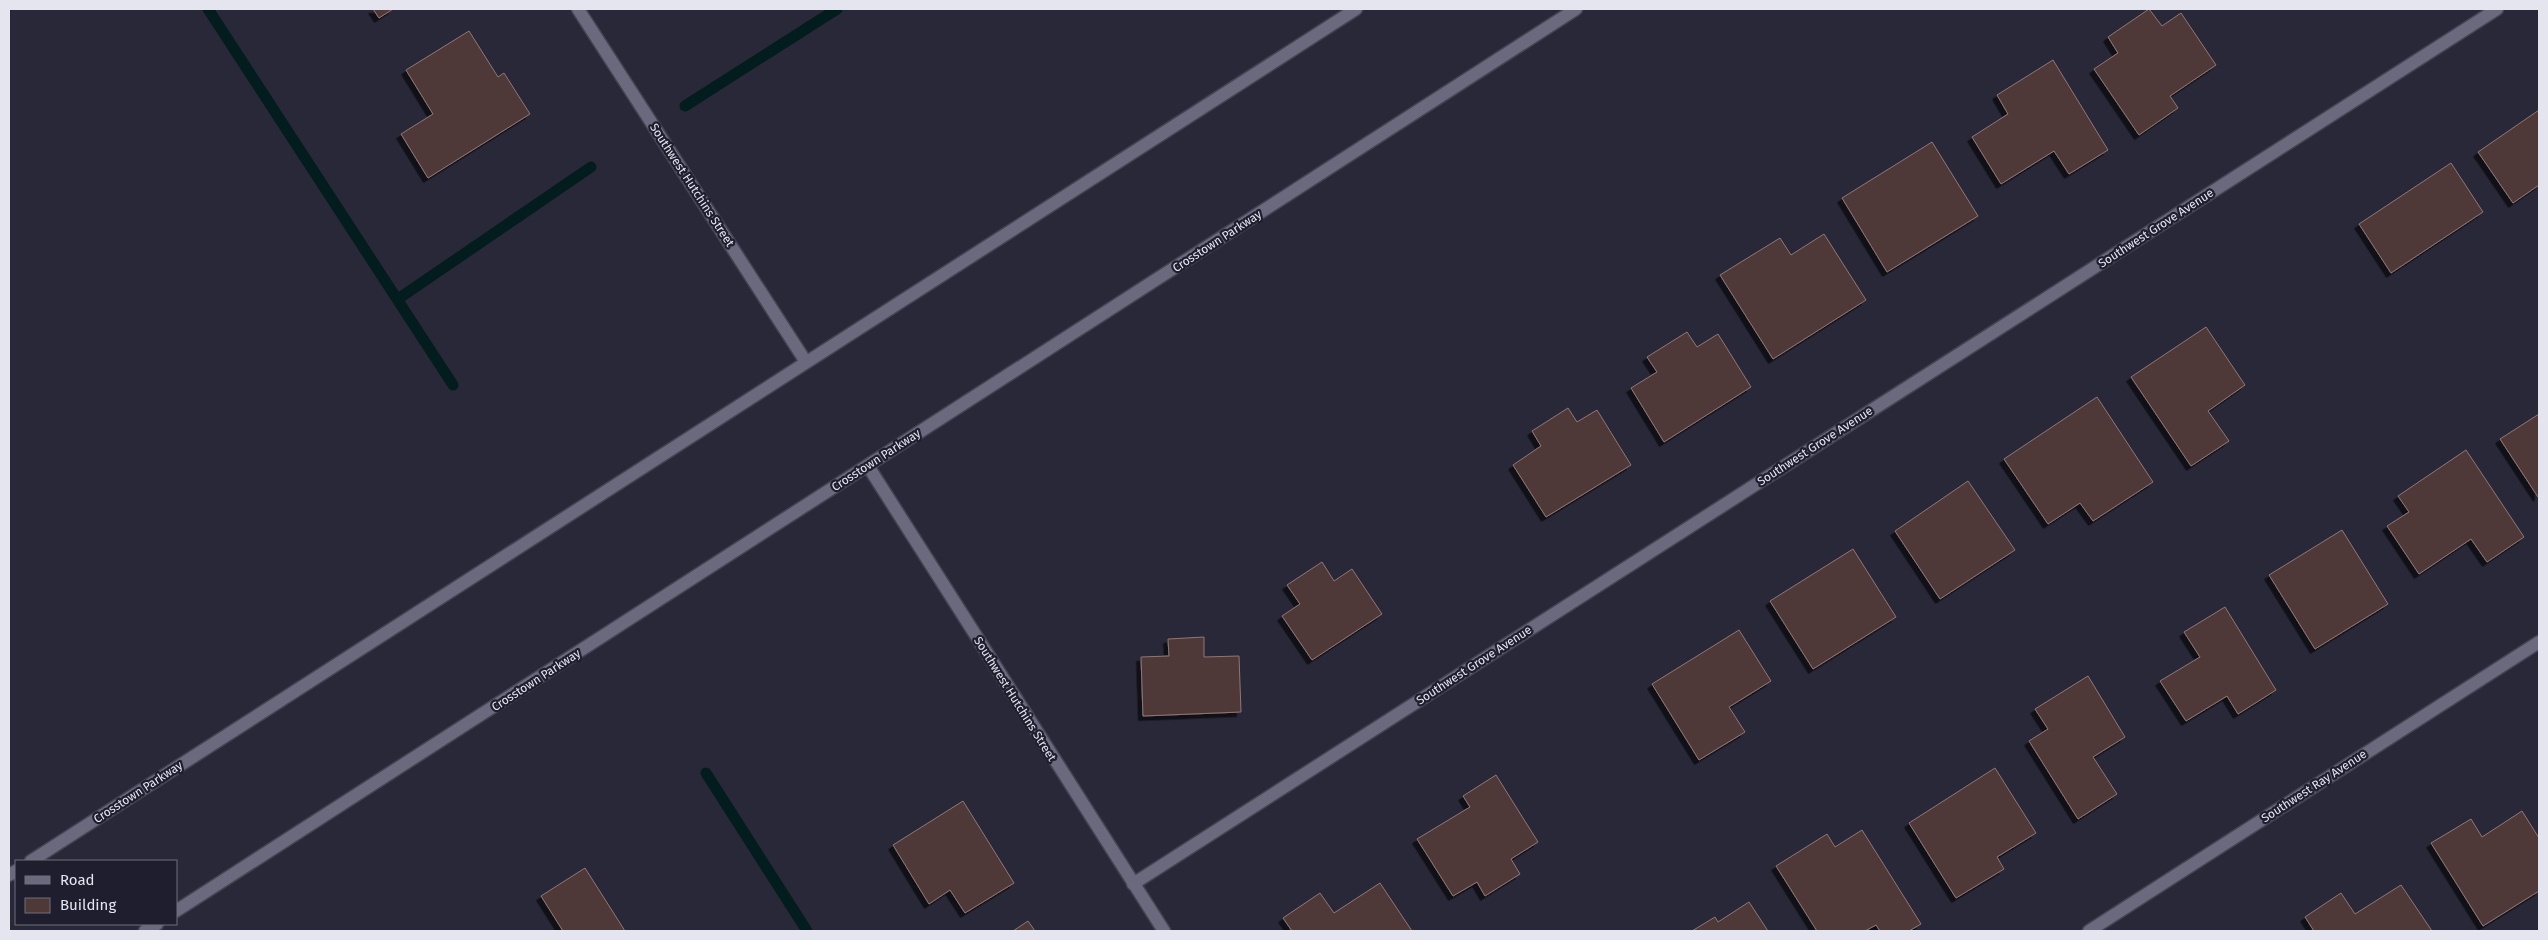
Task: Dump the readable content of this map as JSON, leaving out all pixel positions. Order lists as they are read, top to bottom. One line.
{"streets":{"main road":["Southwest Hutchins Street","Southwest Grove Avenue","Crosstown Parkway","Southwest Ray Avenue"]},"crossings":[["Southwest Hutchins Street","Southwest Grove Avenue"],["Southwest Hutchins Street","Crosstown Parkway"]],"legend":["Road","Building"]}
